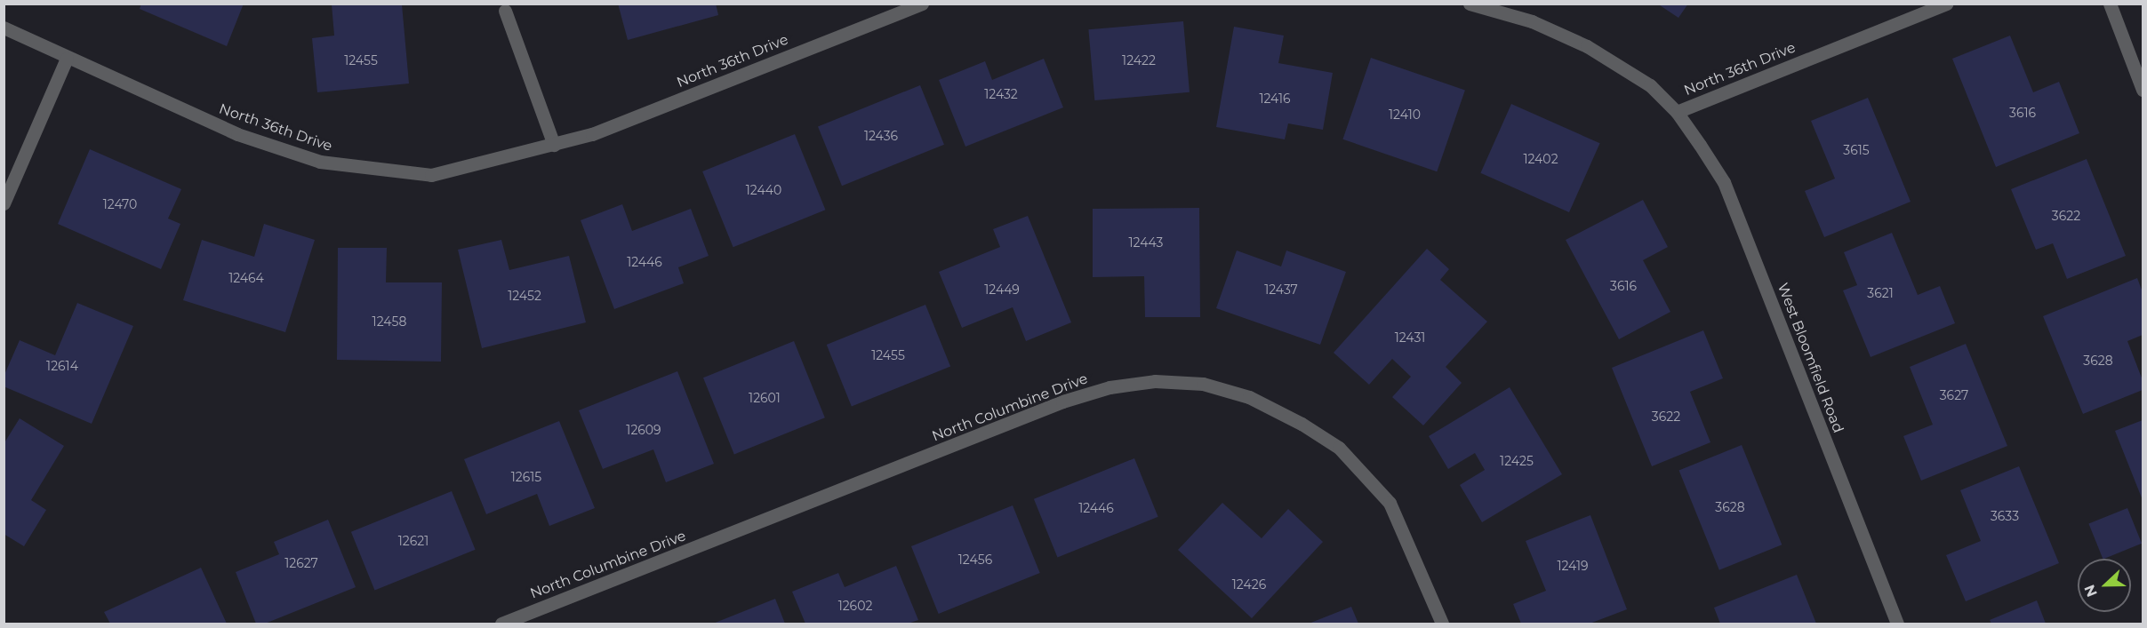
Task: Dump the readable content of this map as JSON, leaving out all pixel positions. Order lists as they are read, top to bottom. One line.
{"streets":{"street":["North 36th Drive","West Bloomfield Road","North Columbine Drive"]},"crossings":[["North 36th Drive","West Bloomfield Road"]],"house_numbers":["12455","12422","12432","12416","3616","12410","12436","3615","12402","12440","12470","3622","12443","12446","12464","3616","12449","12437","3621","12452","12458","12431","12455","3628","12614","3627","12601","3622","12609","12425","12615","3628","12446","3633","12621","12456","12627","12419","12426","12602"],"north":"left"}
